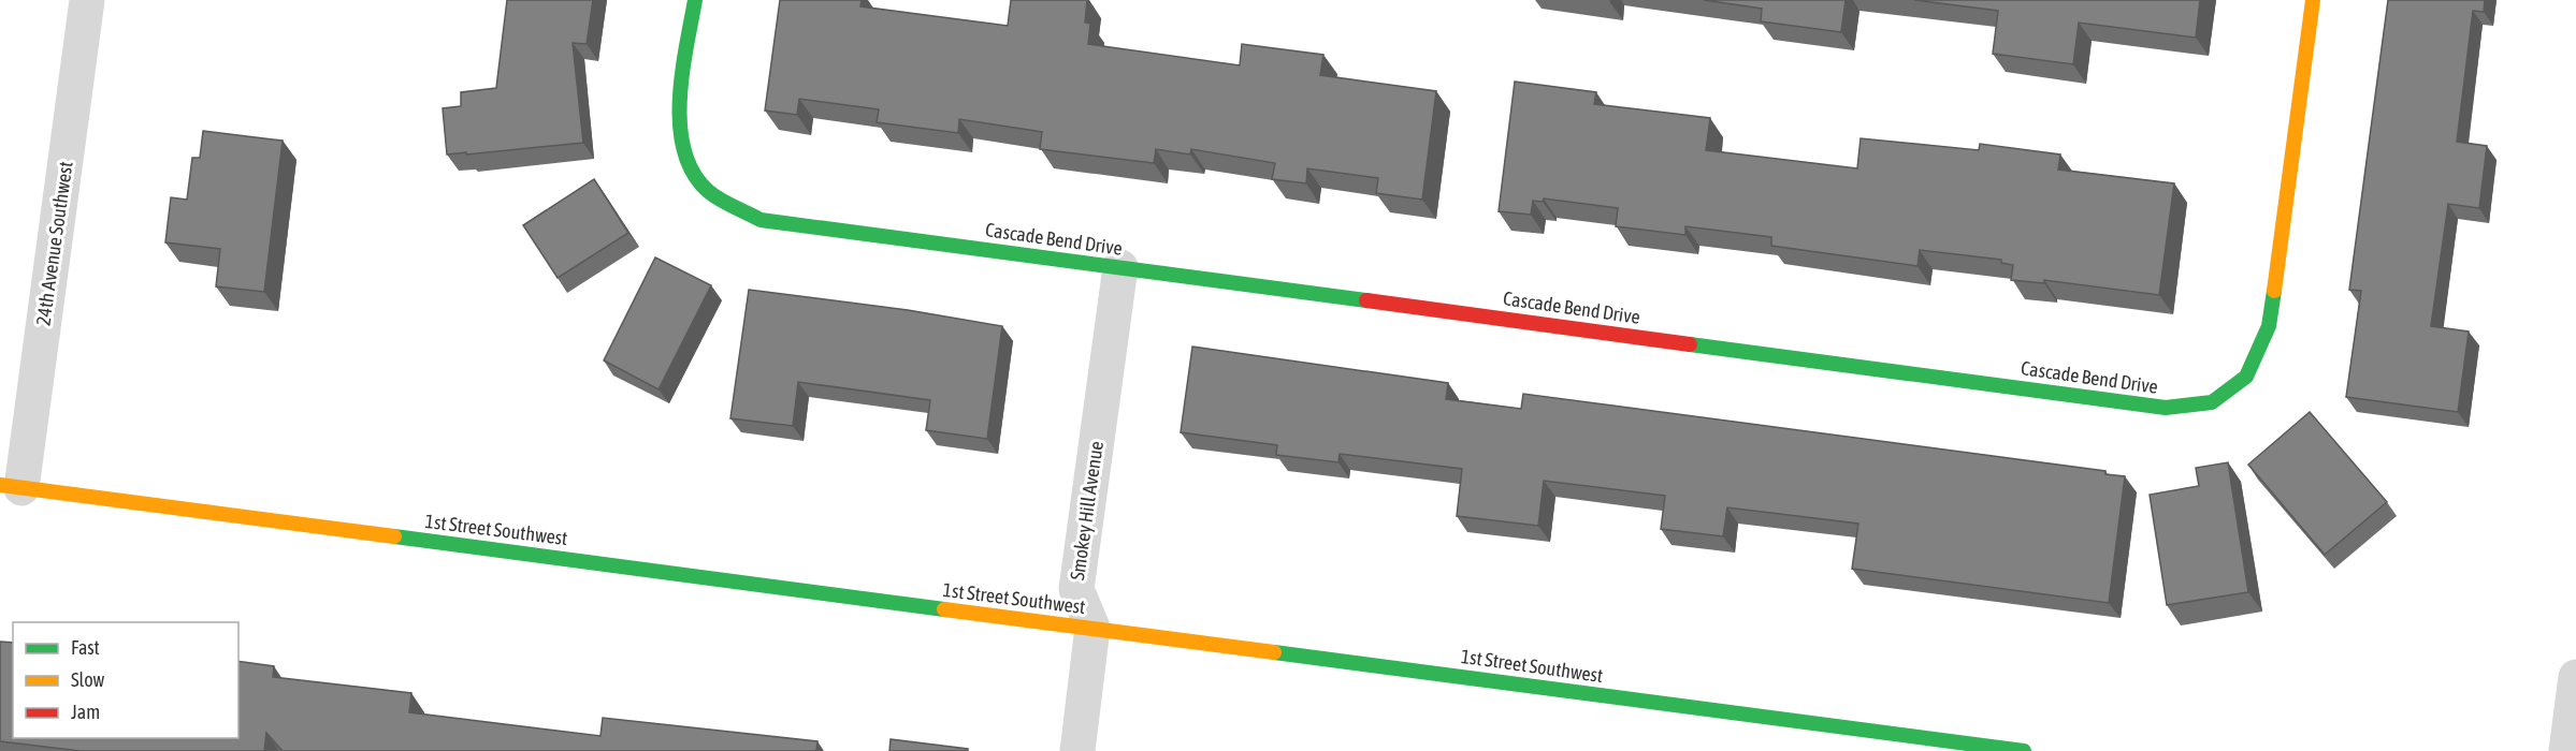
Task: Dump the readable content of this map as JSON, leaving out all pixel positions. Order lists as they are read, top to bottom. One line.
{"streets":{"street":["Cascade Bend Drive","24th Avenue Southwest","Smokey Hill Avenue","1st Street Southwest"]},"crossings":[["Cascade Bend Drive","Smokey Hill Avenue"],["24th Avenue Southwest","1st Street Southwest"],["Smokey Hill Avenue","1st Street Southwest"]],"legend":["Fast","Slow","Jam"]}
